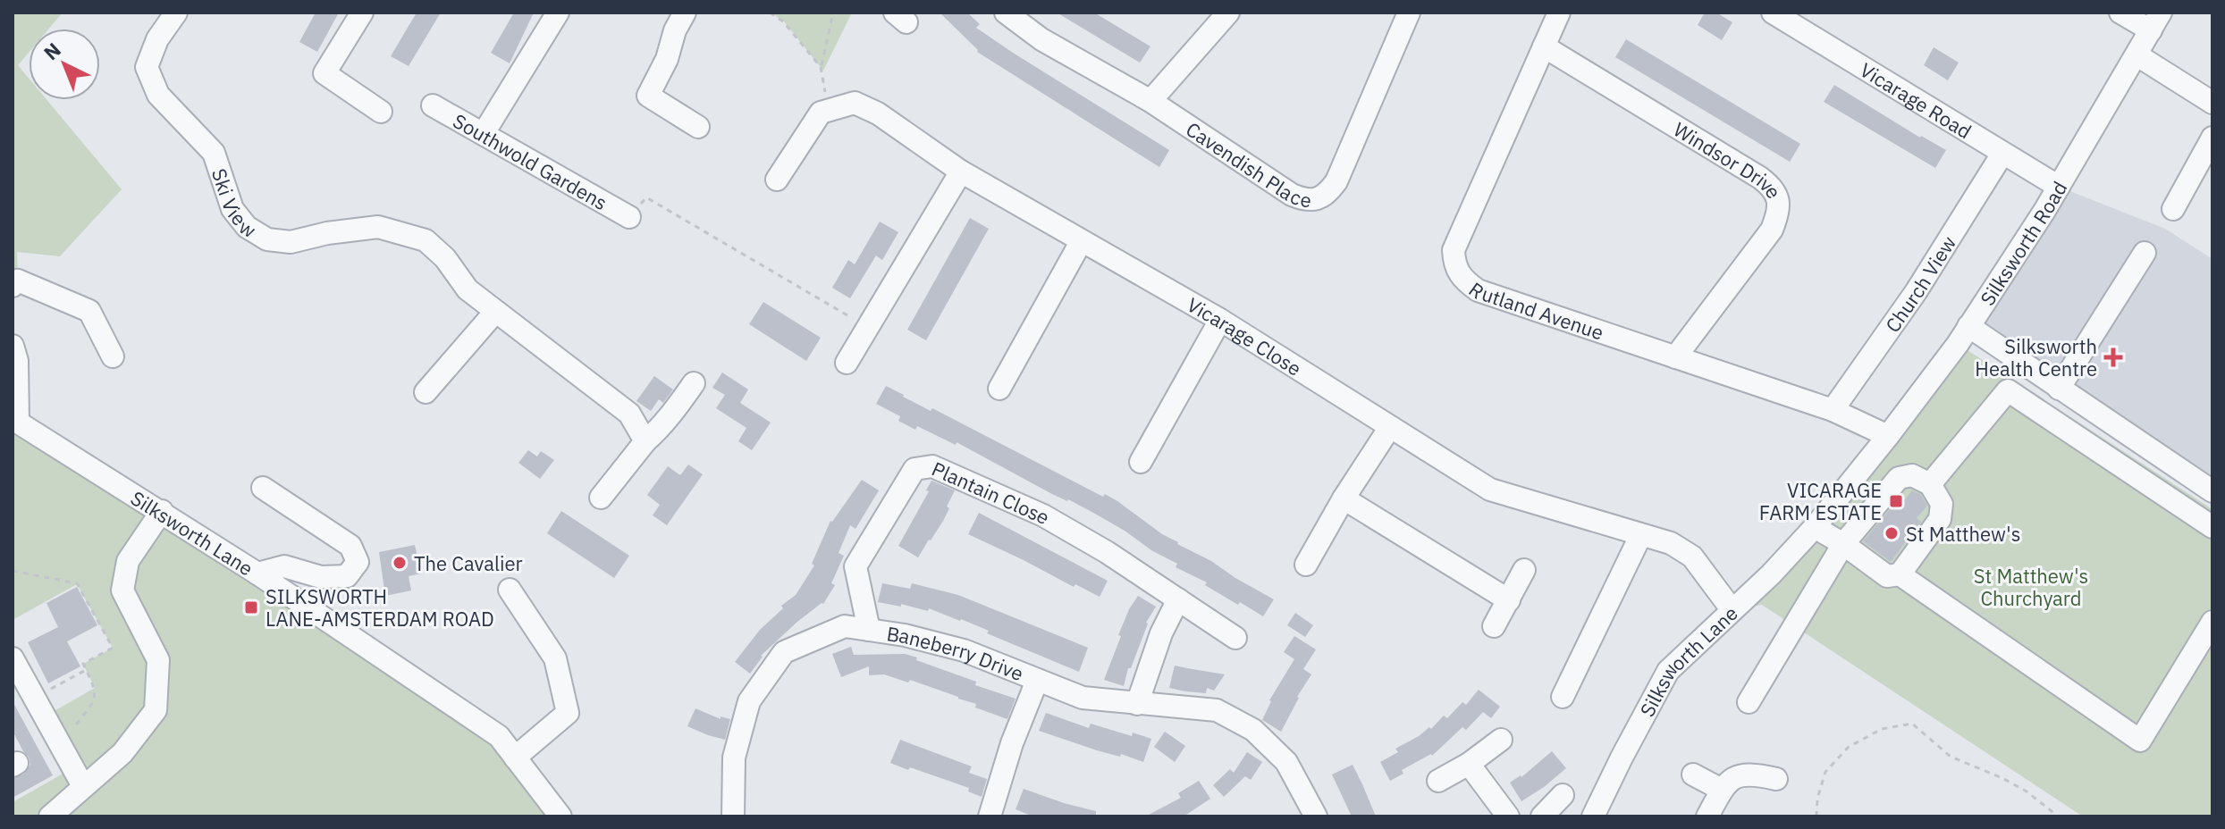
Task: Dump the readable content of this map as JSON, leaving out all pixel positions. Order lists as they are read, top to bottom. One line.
{"streets":{"street":["Vicarage Road","Cavendish Place","Southwold Gardens","Windsor Drive","Ski View","Silksworth Road","Church View","Rutland Avenue","Vicarage Close","Plantain Close","Silksworth Lane","Baneberry Drive"]},"crossings":[["Vicarage Road","Silksworth Road"],["Vicarage Road","Church View"],["Windsor Drive","Rutland Avenue"],["Silksworth Road","Rutland Avenue"],["Silksworth Road","Silksworth Lane"],["Church View","Rutland Avenue"],["Vicarage Close","Silksworth Lane"],["Plantain Close","Baneberry Drive"]],"parks":["St Matthew's Churchyard"],"places":{"health":["Silksworth Health Centre"],"transit":["VICARAGE FARM ESTATE","SILKSWORTH LANE-AMSTERDAM ROAD"],"other":["St Matthew's","The Cavalier"]},"north":"top left"}
